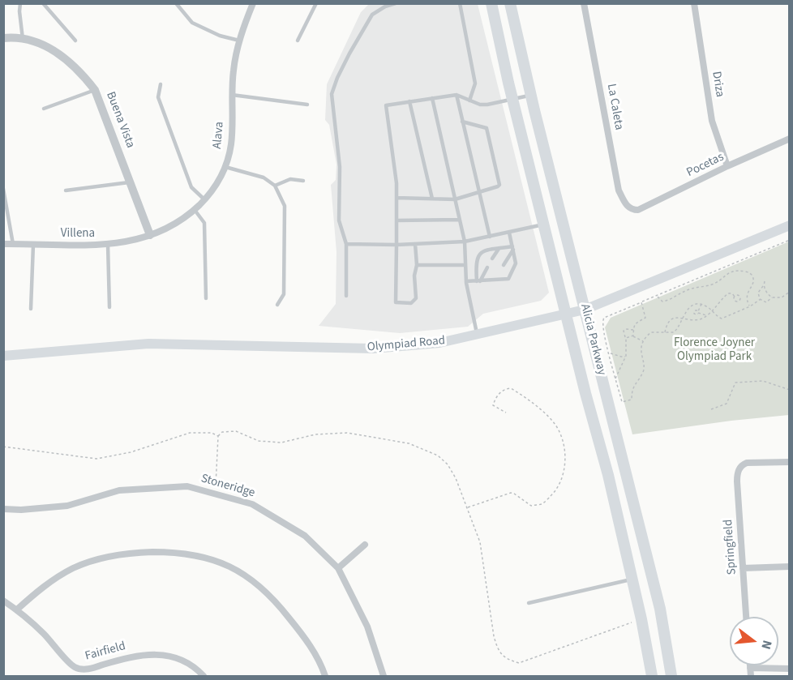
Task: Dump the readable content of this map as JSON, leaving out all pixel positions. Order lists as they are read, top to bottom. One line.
{"streets":{"main road":["Alicia Parkway","Olympiad Road"],"street":["Driza","La Caleta","Buena Vista","Alava","Pocetas","Villena","Stoneridge","Springfield","Fairfield"]},"crossings":[["Driza","Pocetas"],["La Caleta","Pocetas"],["Buena Vista","Alava"],["Buena Vista","Villena"],["Alava","Villena"],["Alicia Parkway","Olympiad Road"]],"parks":["Florence Joyner Olympiad Park"],"north":"right"}
